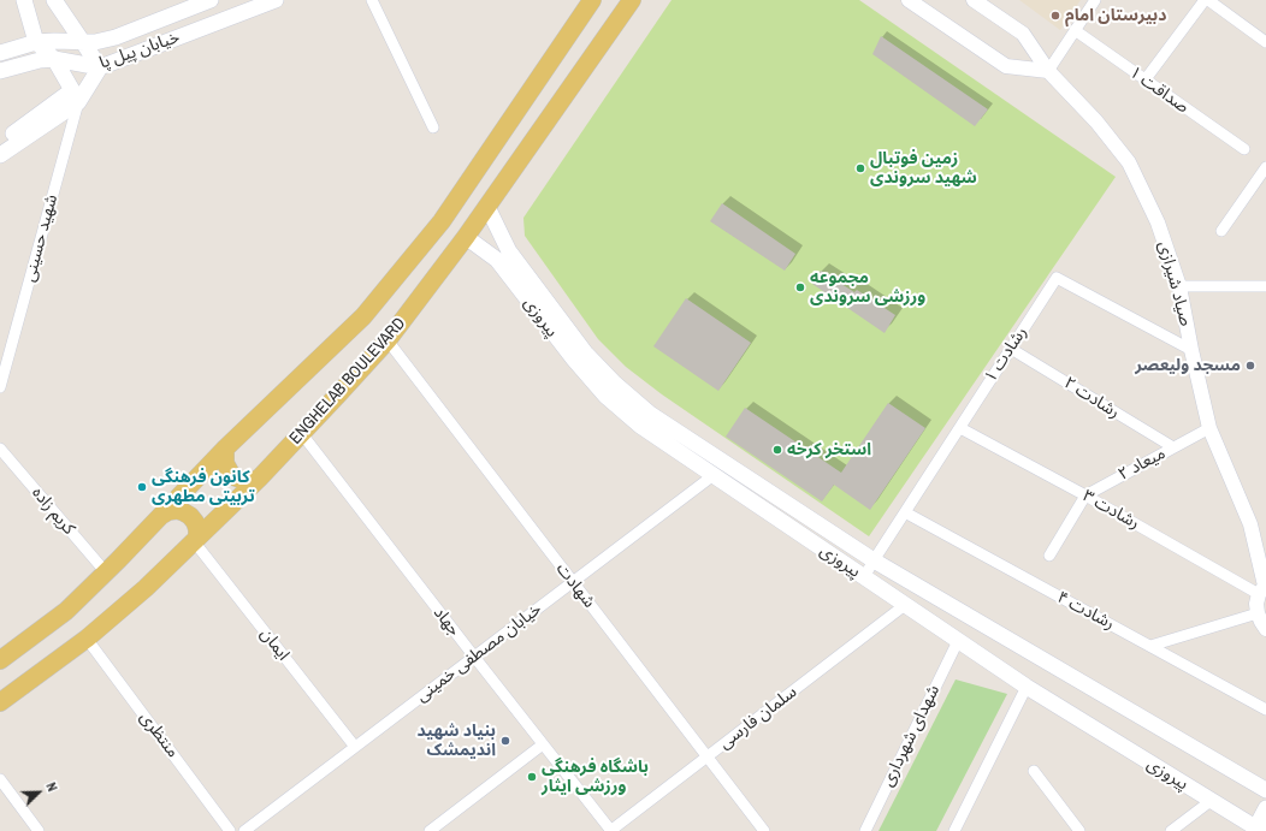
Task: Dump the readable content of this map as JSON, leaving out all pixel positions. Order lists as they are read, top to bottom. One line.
{"streets":{"main road":["خیابان پیل پا","پیروزی","ENGHELAB BOULEVARD"],"street":["صداقت ۱","شهید حسینی","صیاد شیرازی","رشادت ۱","رشادت ۲","میعاد ۲","رشادت ۳","کریم زاده","شهادت","رشادت ۴","جهاد","ایمان","خیابان مصطفی خمینی","سلمان فارسی","منتظری","شهدای شهرداری"]},"crossings":[["صیاد شیرازی","رشادت ۱"],["صیاد شیرازی","میعاد ۲"],["پیروزی","رشادت ۱"],["پیروزی","ENGHELAB BOULEVARD"],["پیروزی","خیابان مصطفی خمینی"],["پیروزی","سلمان فارسی"],["پیروزی","شهدای شهرداری"],["رشادت ۱","رشادت ۲"],["رشادت ۱","رشادت ۳"],["رشادت ۱","رشادت ۴"],["ENGHELAB BOULEVARD","کریم زاده"],["ENGHELAB BOULEVARD","شهادت"],["ENGHELAB BOULEVARD","جهاد"],["ENGHELAB BOULEVARD","ایمان"],["ENGHELAB BOULEVARD","منتظری"],["رشادت ۲","میعاد ۲"],["میعاد ۲","رشادت ۳"],["شهادت","خیابان مصطفی خمینی"],["شهادت","سلمان فارسی"],["جهاد","خیابان مصطفی خمینی"],["جهاد","سلمان فارسی"],["ایمان","خیابان مصطفی خمینی"]],"places":["دبیرستان امام","زمین فوتبال شهید سروندی","مجموعه ورزشی سروندی","مسجد ولیعصر","استخر کرخه","کانون فرهنگی تربیتی مطهری","بنیاد شهید اندیمشک","باشگاه فرهنگی ورزشی ایثار"],"north":"top right"}
